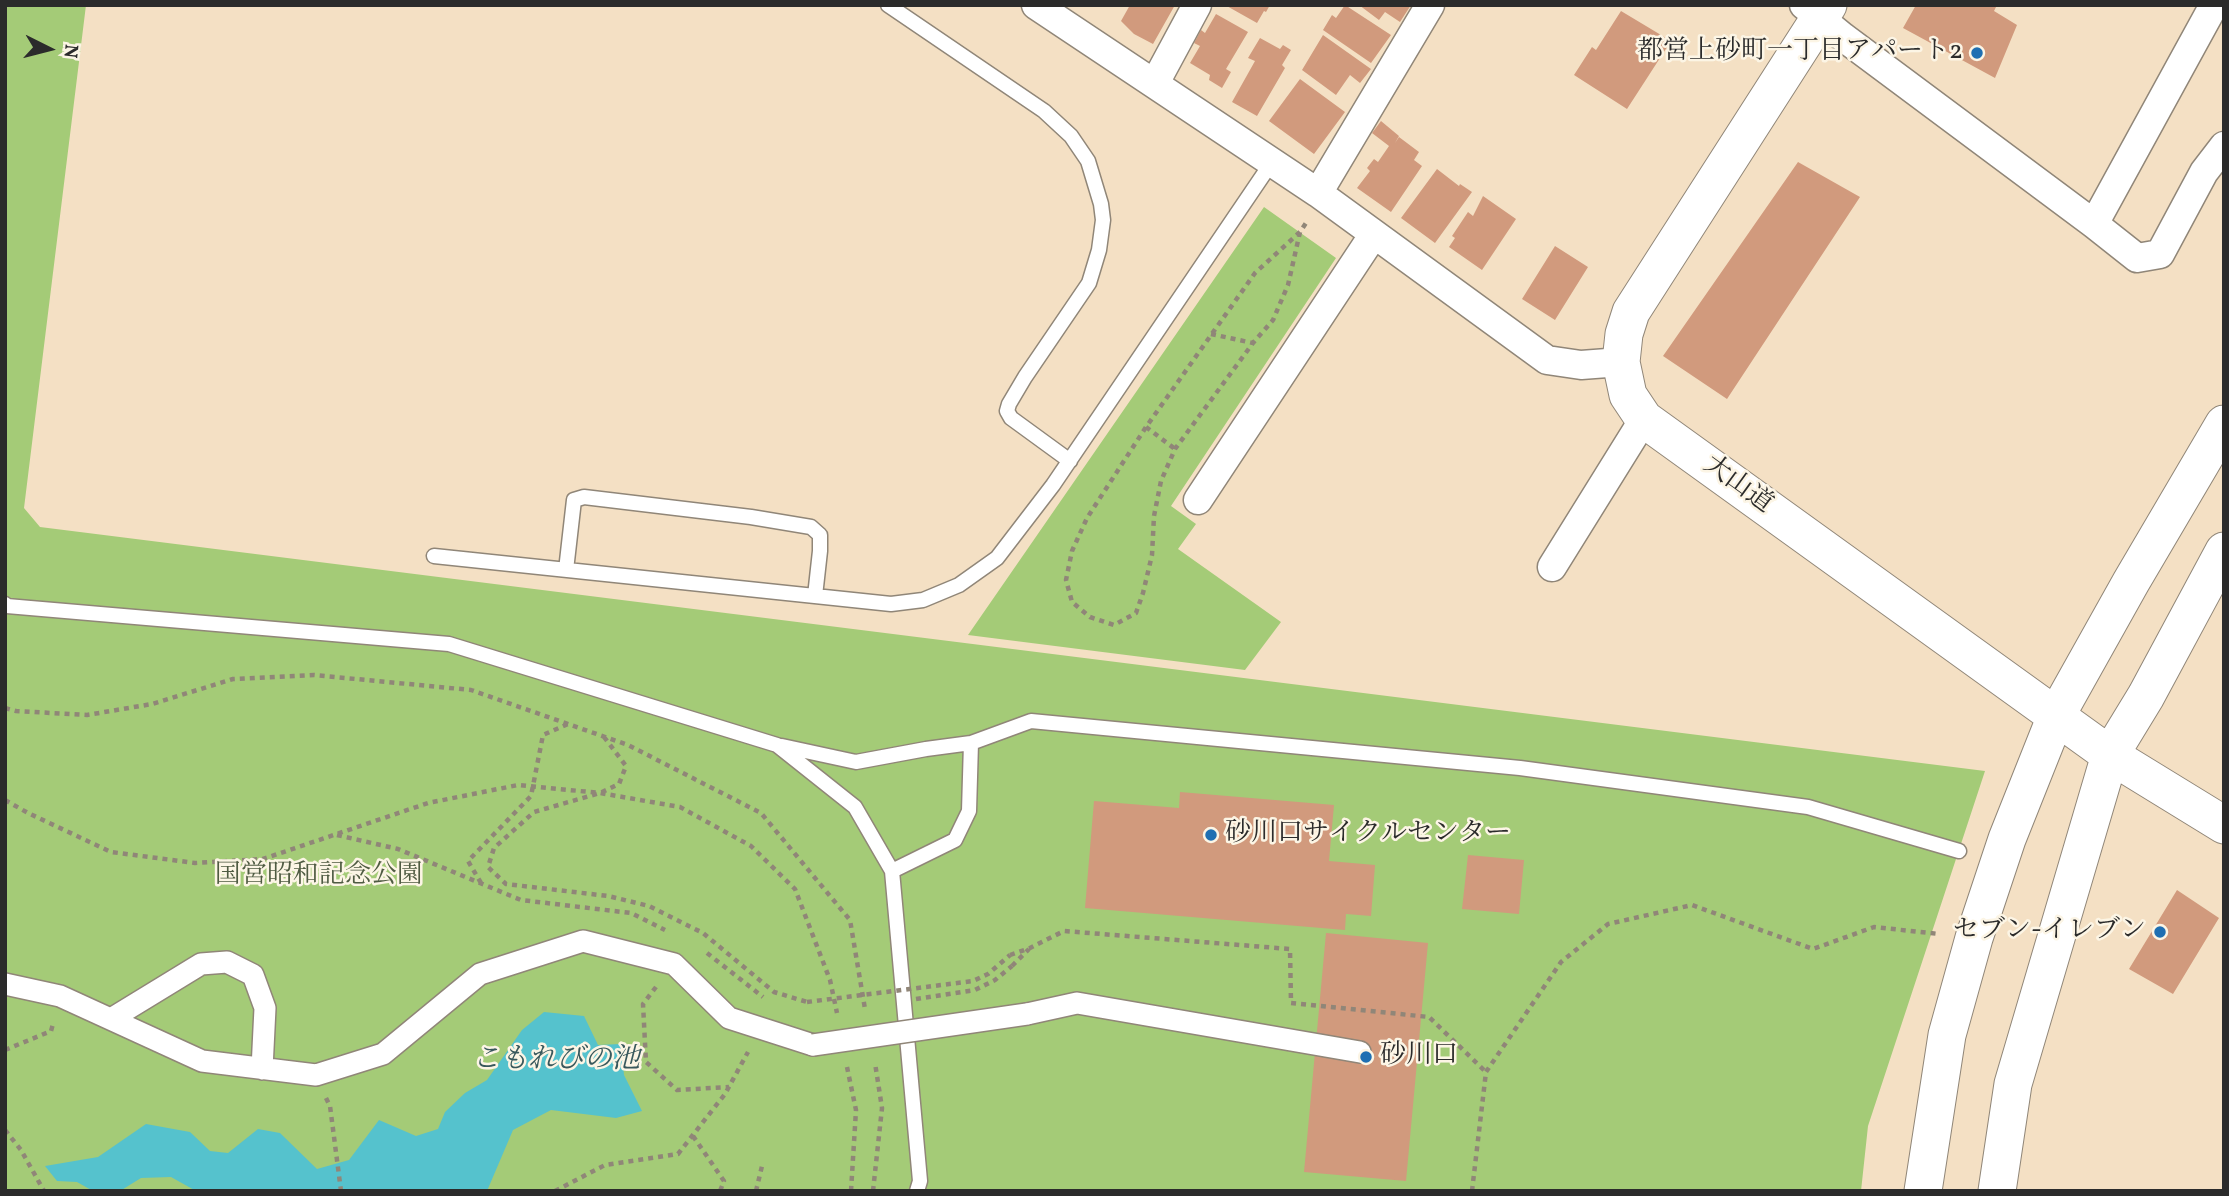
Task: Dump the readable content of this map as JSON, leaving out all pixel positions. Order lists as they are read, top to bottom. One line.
{"streets":{"street":["大山道"]},"water":["こもれびの池"],"parks":["国営昭和記念公園"],"places":["都営上砂町一丁目アパート2","砂川口サイクルセンター","セブン-イレブン","砂川口"],"north":"right"}
